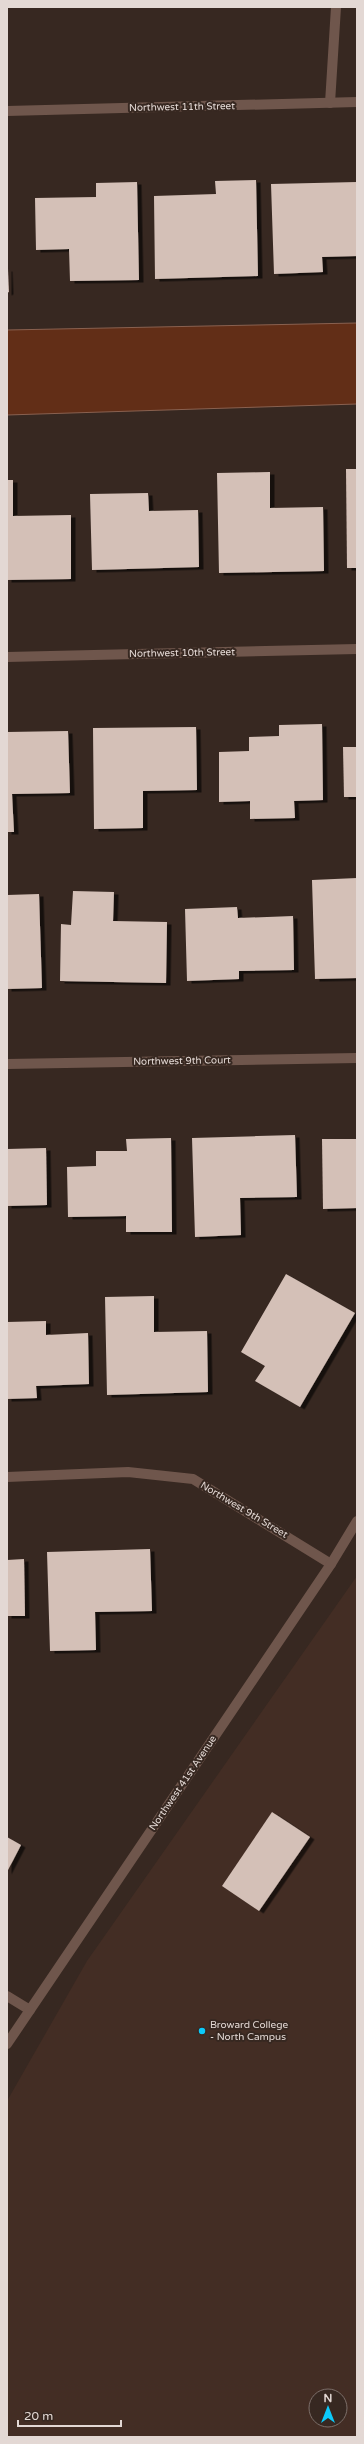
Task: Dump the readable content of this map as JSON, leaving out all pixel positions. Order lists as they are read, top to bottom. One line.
{"streets":{"street":["Northwest 11th Street","Northwest 10th Street","Northwest 9th Court","Northwest 9th Street","Northwest 41st Avenue"]},"crossings":[["Northwest 9th Street","Northwest 41st Avenue"]],"places":["Broward College - North Campus"],"scale_bar":"20 m","north":"top"}
